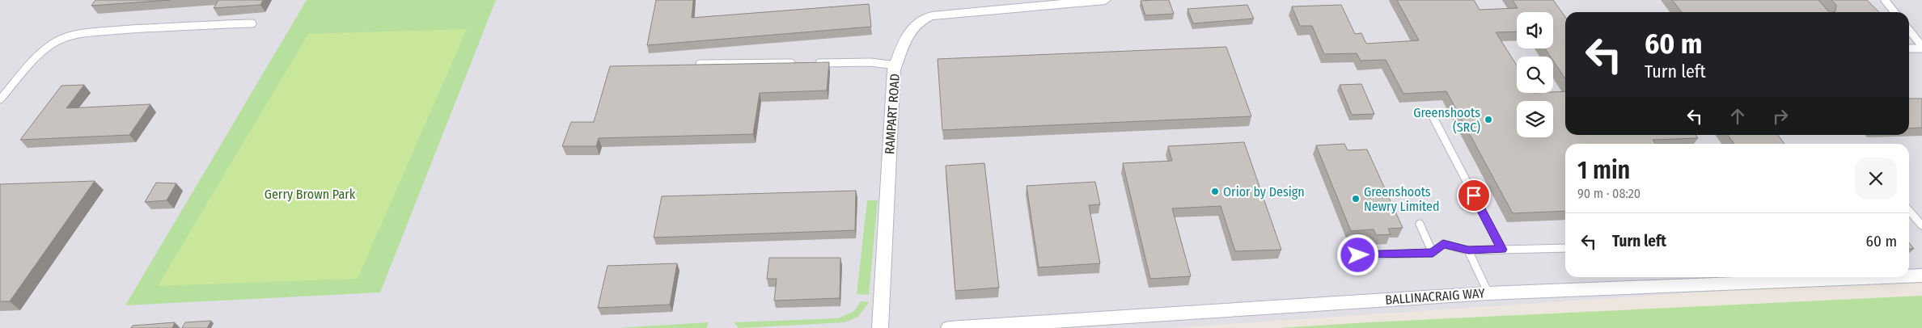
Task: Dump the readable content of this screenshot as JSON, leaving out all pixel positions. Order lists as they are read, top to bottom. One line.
{"streets":{"street":["RAMPART ROAD","BALLINACRAIG WAY"]},"parks":["Gerry Brown Park"],"places":["Greenshoots (SRC)","Orior by Design","Greenshoots Newry Limited"],"page":{"turn":["60 m","Turn left"],"heading":["1 min","90 m · 08:20"],"list":[{"name":"Turn left","value":"60 m"}]}}
